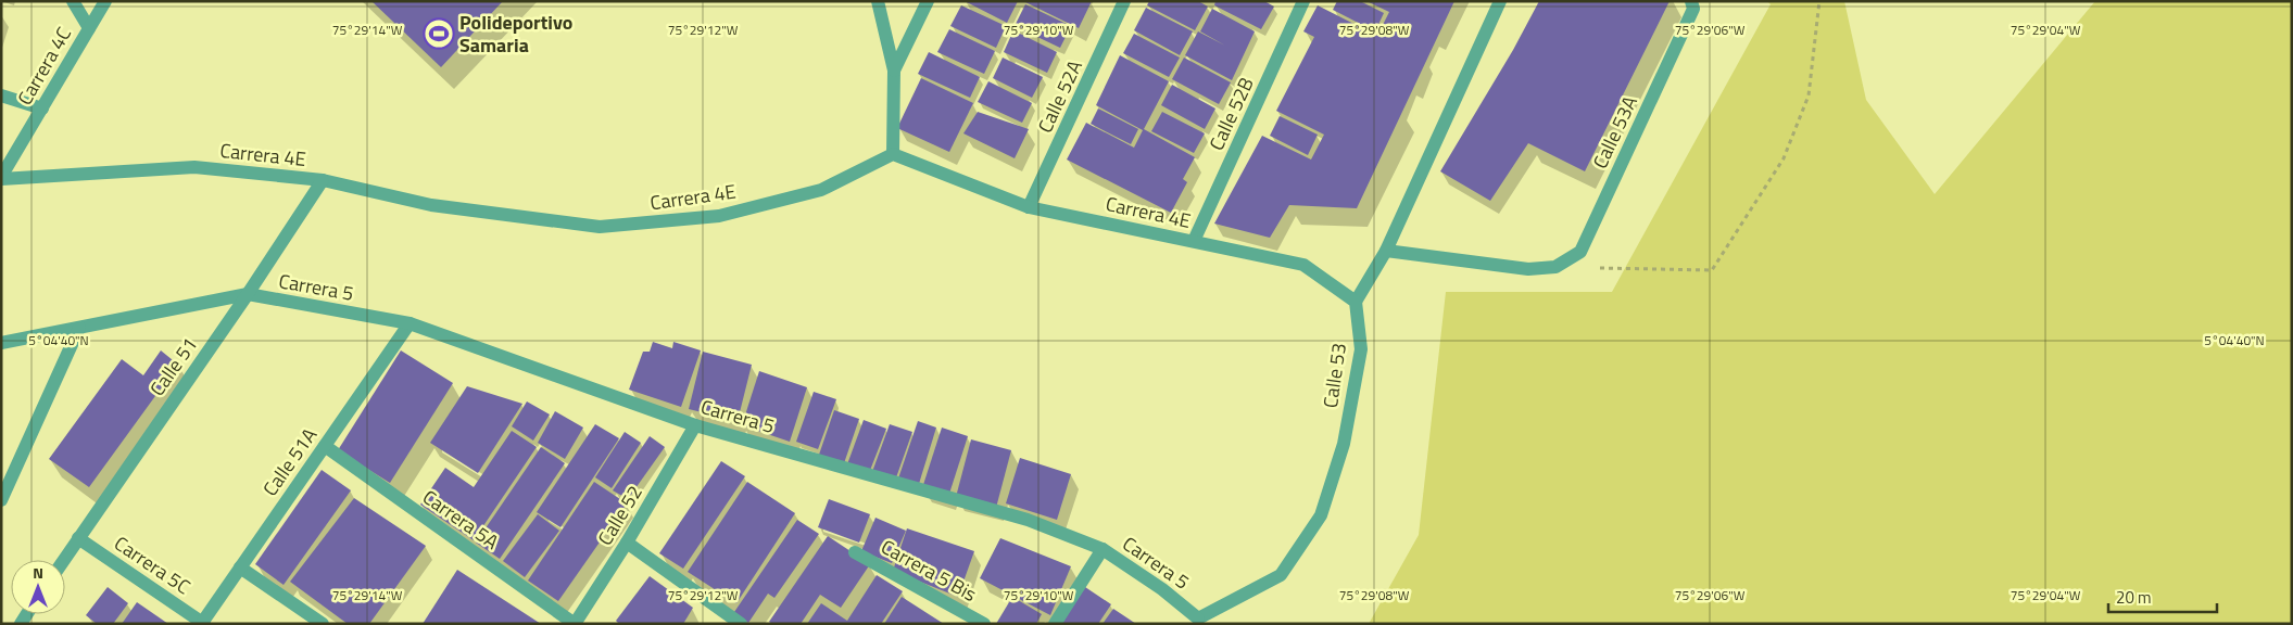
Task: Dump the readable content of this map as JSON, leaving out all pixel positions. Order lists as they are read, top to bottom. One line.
{"streets":{"street":["Carrera 4C","Calle 52A","Calle 52B","Calle 53A","Carrera 4E","Carrera 5","Calle 51","Calle 53","Calle 51A","Calle 52","Carrera 5A","Carrera 5C","Carrera 5 Bis"]},"crossings":[["Carrera 4C","Carrera 4E"],["Calle 52A","Carrera 4E"],["Calle 52B","Carrera 4E"],["Carrera 4E","Calle 51"],["Carrera 4E","Calle 53"],["Carrera 5","Calle 51"],["Carrera 5","Calle 53"],["Carrera 5","Calle 51A"],["Carrera 5","Calle 52"],["Calle 51","Carrera 5C"],["Calle 51A","Carrera 5A"],["Calle 51A","Carrera 5C"],["Calle 52","Carrera 5A"]],"places":{"sports":["Polideportivo Samaria"]},"scale_bar":"20 m","north":"top","coordinates":["75°29'14\"W","75°29'12\"W","75°29'10\"W","75°29'08\"W","75°29'06\"W","75°29'04\"W","5°04'40\"N"]}
